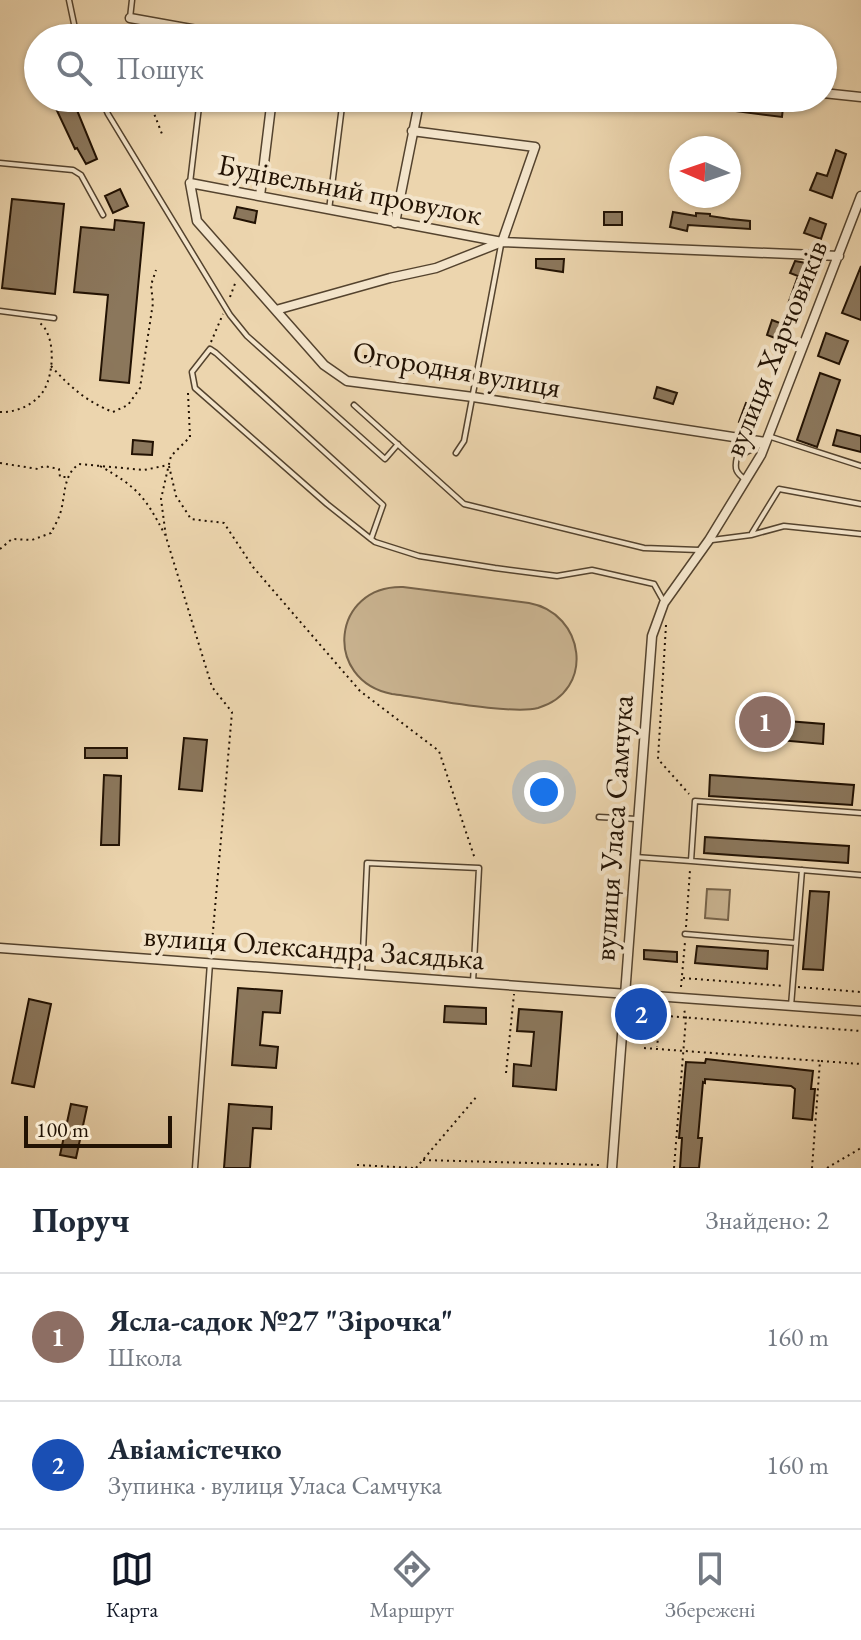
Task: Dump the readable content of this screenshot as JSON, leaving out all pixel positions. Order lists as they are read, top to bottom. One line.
{"streets":{"street":["Будівельний провулок","вулиця Харчовиків","Огородня вулиця","вулиця Уласа Самчука","вулиця Олександра Засядька"]},"crossings":[["Будівельний провулок","вулиця Харчовиків"],["Будівельний провулок","Огородня вулиця"],["вулиця Харчовиків","Огородня вулиця"],["вулиця Харчовиків","вулиця Уласа Самчука"],["вулиця Уласа Самчука","вулиця Олександра Засядька"]],"scale_bar":"100 m","north":"left","page":{"search":"Пошук","pins":["1","2"],"scale":"100 m","heading":["Поруч","Знайдено: 2"],"list":[{"mark":"1","name":"Ясла-садок №27 \"Зірочка\"","note":"Школа","value":"160 m"},{"mark":"2","name":"Авіамістечко","note":"Зупинка · вулиця Уласа Самчука","value":"160 m"}],"nav":["Карта","Маршрут","Збережені"]}}
